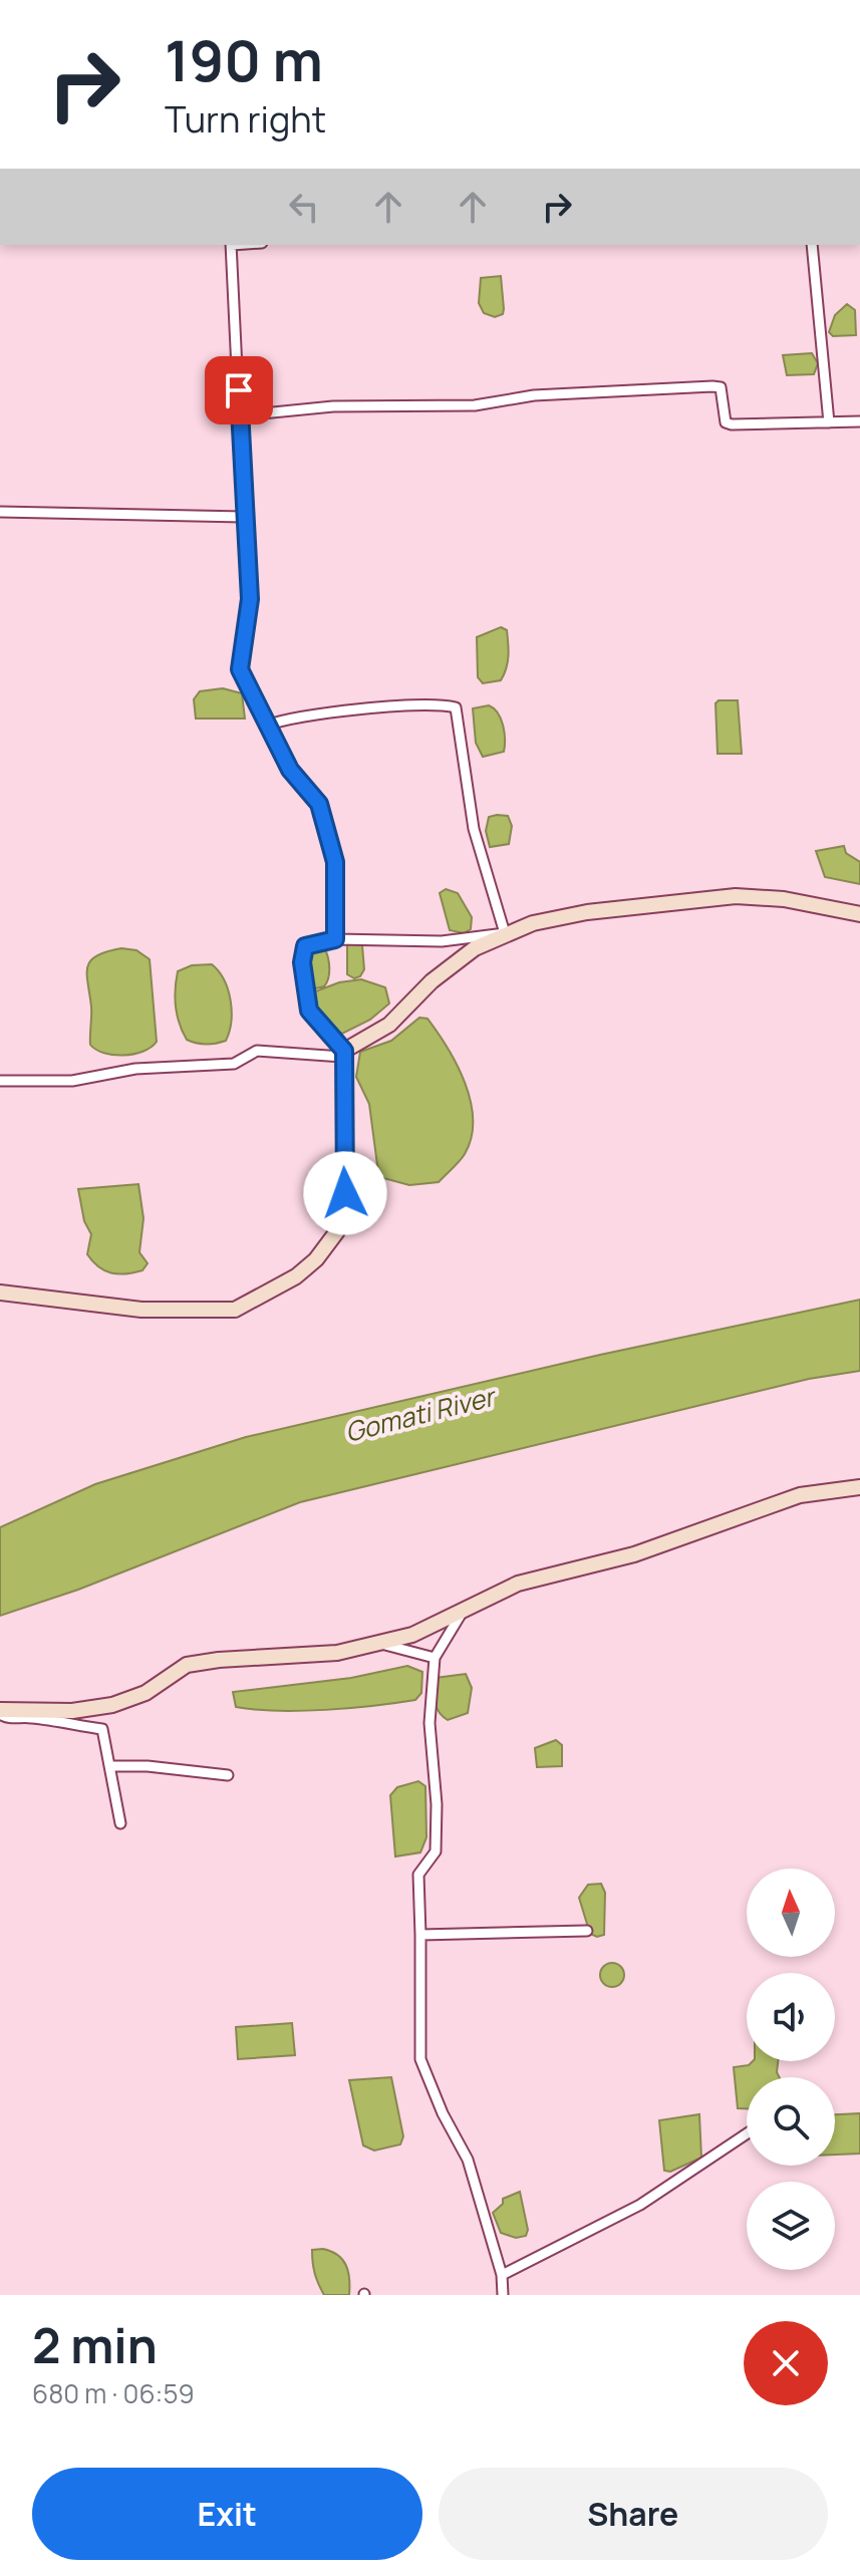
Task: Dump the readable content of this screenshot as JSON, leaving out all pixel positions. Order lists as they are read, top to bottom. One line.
{"water":["Gomati River"],"north":"top","page":{"turn":["190 m","Turn right"],"heading":["2 min","680 m · 06:59"],"buttons":["Exit","Share"]}}
